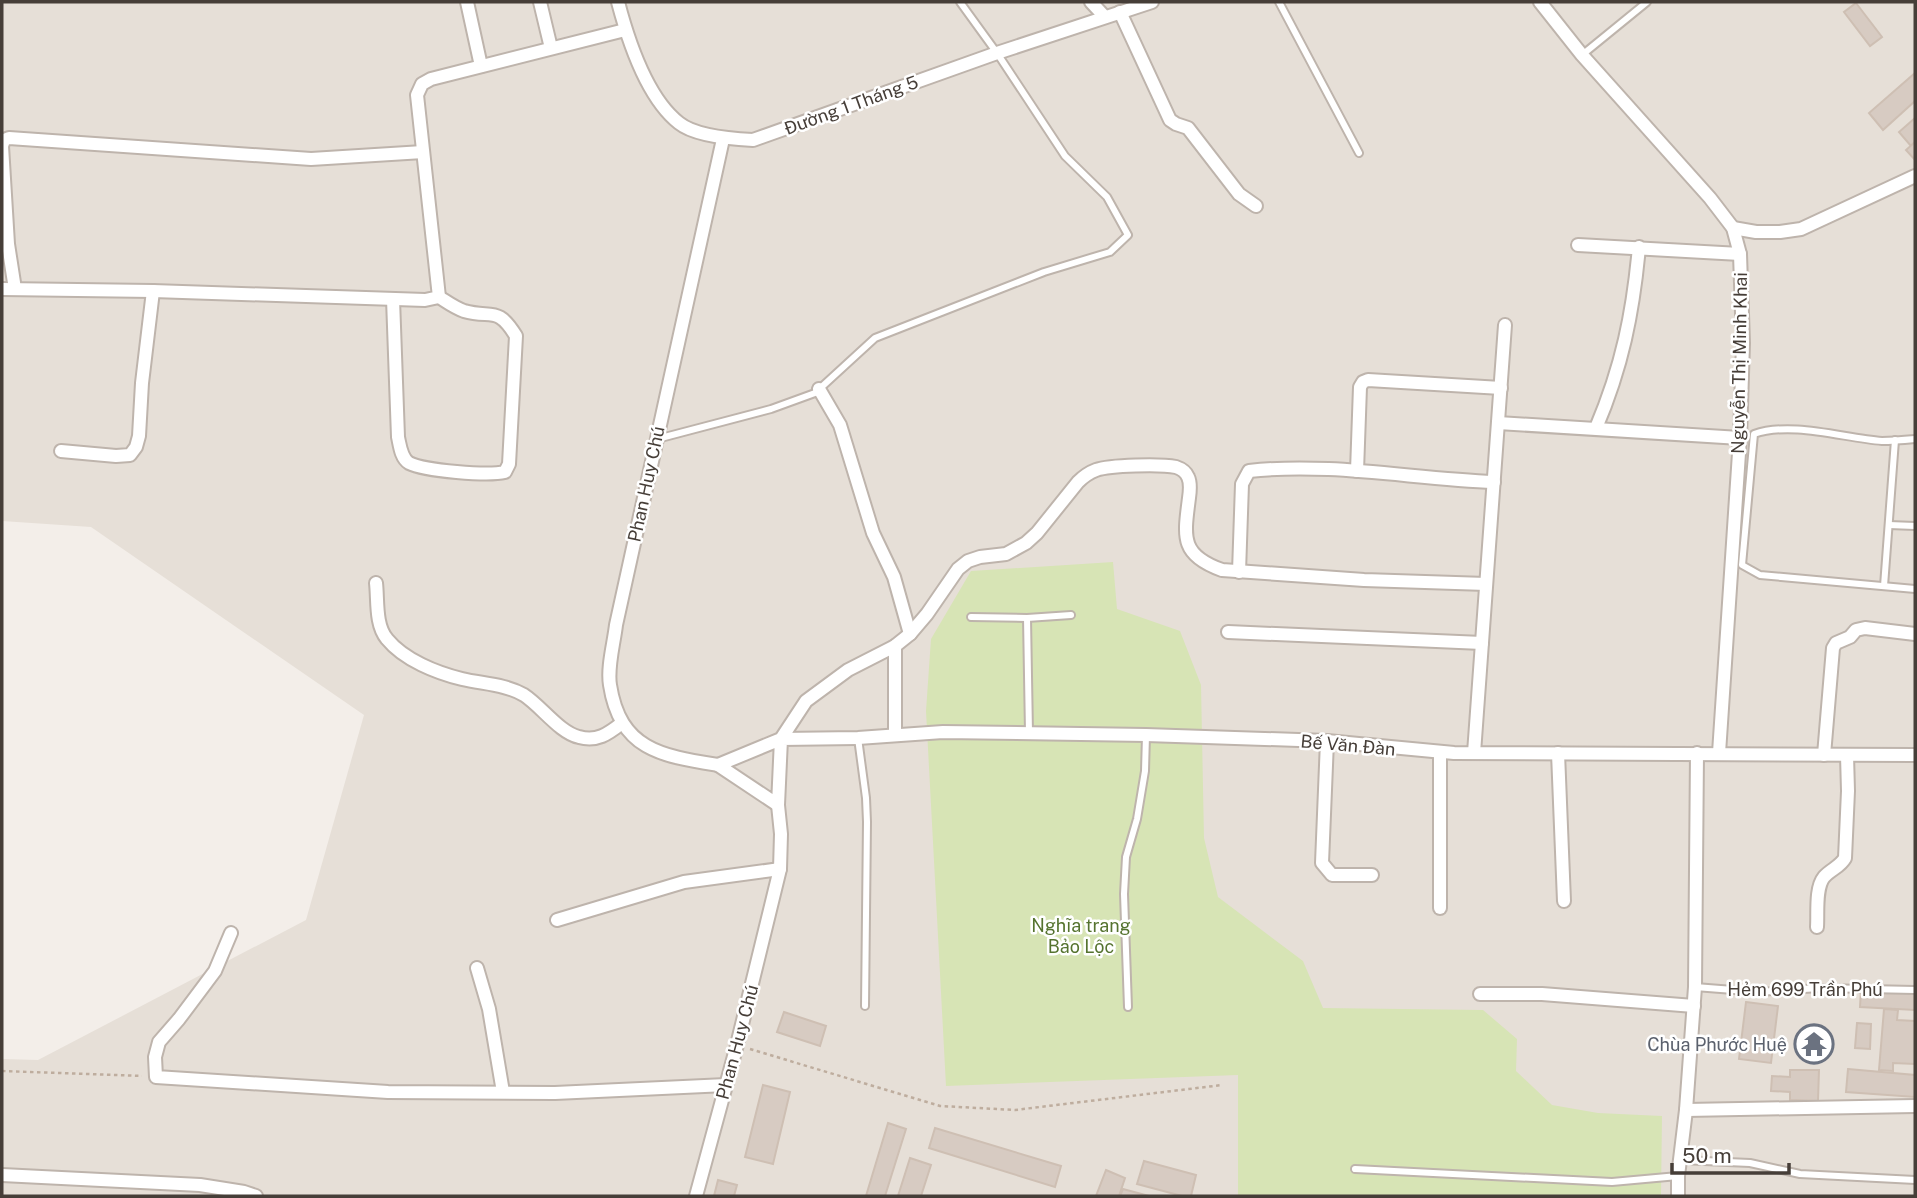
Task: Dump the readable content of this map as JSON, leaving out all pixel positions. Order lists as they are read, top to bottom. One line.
{"streets":{"street":["Đường 1 Tháng 5","Nguyễn Thị Minh Khai","Phan Huy Chú","Bế Văn Đàn"],"lane":["Hẻm 699 Trần Phú"]},"crossings":[["Đường 1 Tháng 5","Phan Huy Chú"],["Nguyễn Thị Minh Khai","Bế Văn Đàn"],["Phan Huy Chú","Bế Văn Đàn"]],"parks":["Nghĩa trang Bảo Lộc"],"places":{"temple":["Chùa Phước Huệ"]},"scale_bar":"50 m"}
